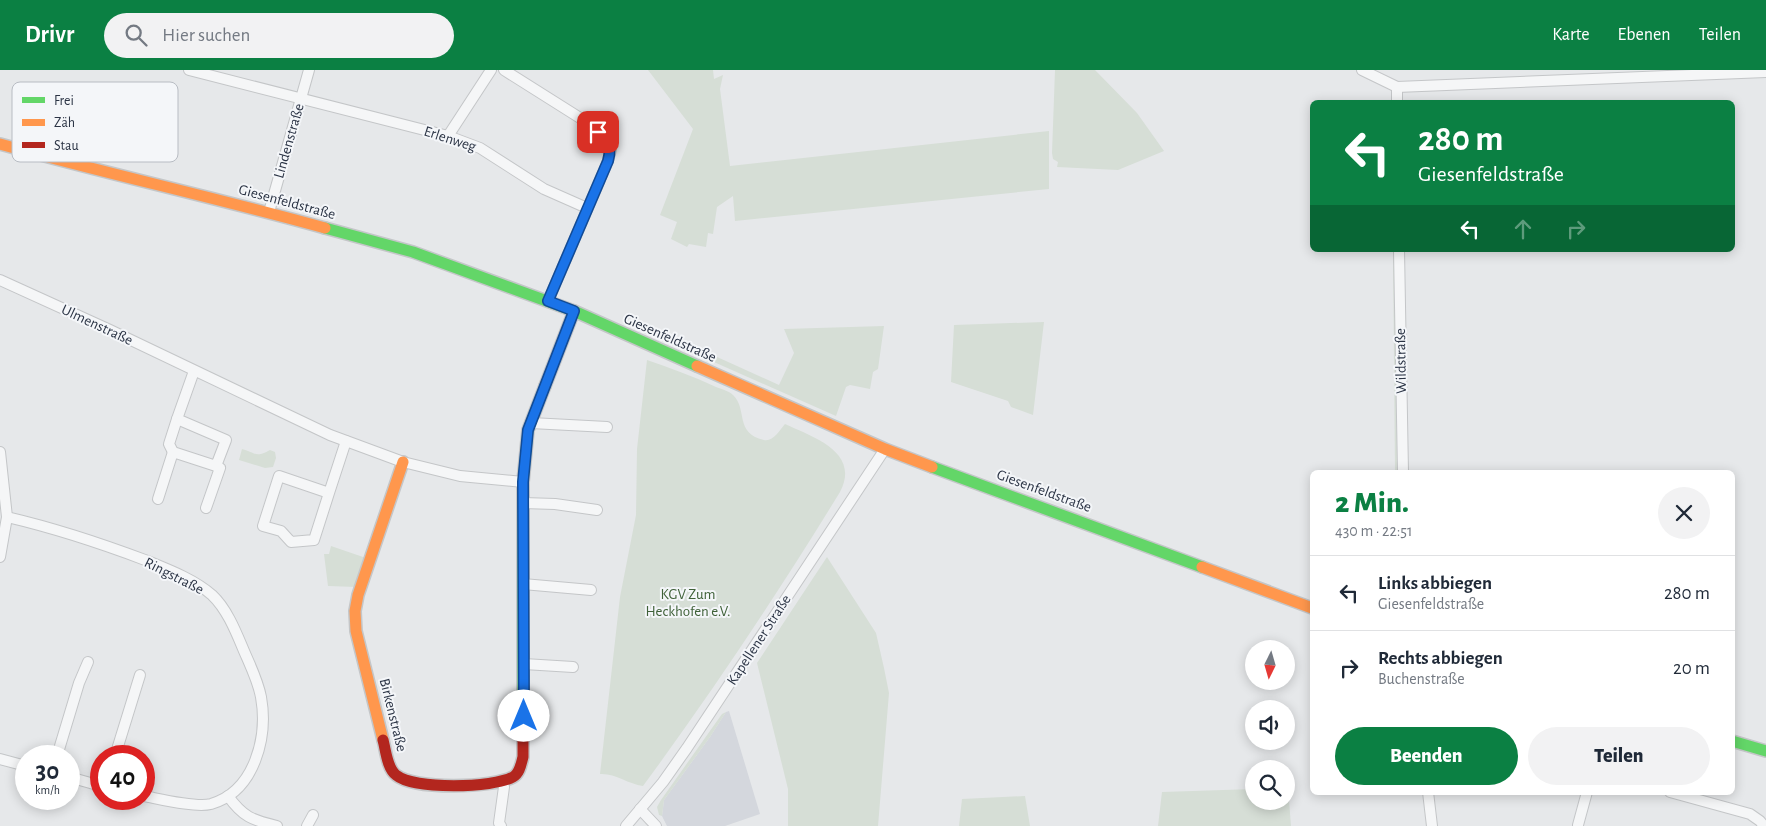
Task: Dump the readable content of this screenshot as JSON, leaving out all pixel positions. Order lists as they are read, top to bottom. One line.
{"streets":{"main road":["Giesenfeldstraße","Birkenstraße"],"street":["Erlenweg","Lindenstraße","Ulmenstraße","Wildstraße","Ringstraße","Kapellener Straße"]},"crossings":[["Erlenweg","Lindenstraße"],["Lindenstraße","Giesenfeldstraße"],["Giesenfeldstraße","Kapellener Straße"],["Ulmenstraße","Birkenstraße"]],"parks":["KGV Zum Heckhofen e.V."],"legend":["Frei","Zäh","Stau"],"north":"bottom","page":{"header":"Drivr","search":"Hier suchen","nav":["Karte","Ebenen","Teilen"],"turn":["280 m","Giesenfeldstraße"],"heading":["2 Min.","430 m · 22:51"],"list":[{"name":"Links abbiegen","note":"Giesenfeldstraße","value":"280 m"},{"name":"Rechts abbiegen","note":"Buchenstraße","value":"20 m"}],"buttons":["Beenden","Teilen"],"speed":"30 km/h","limit":"40"}}
